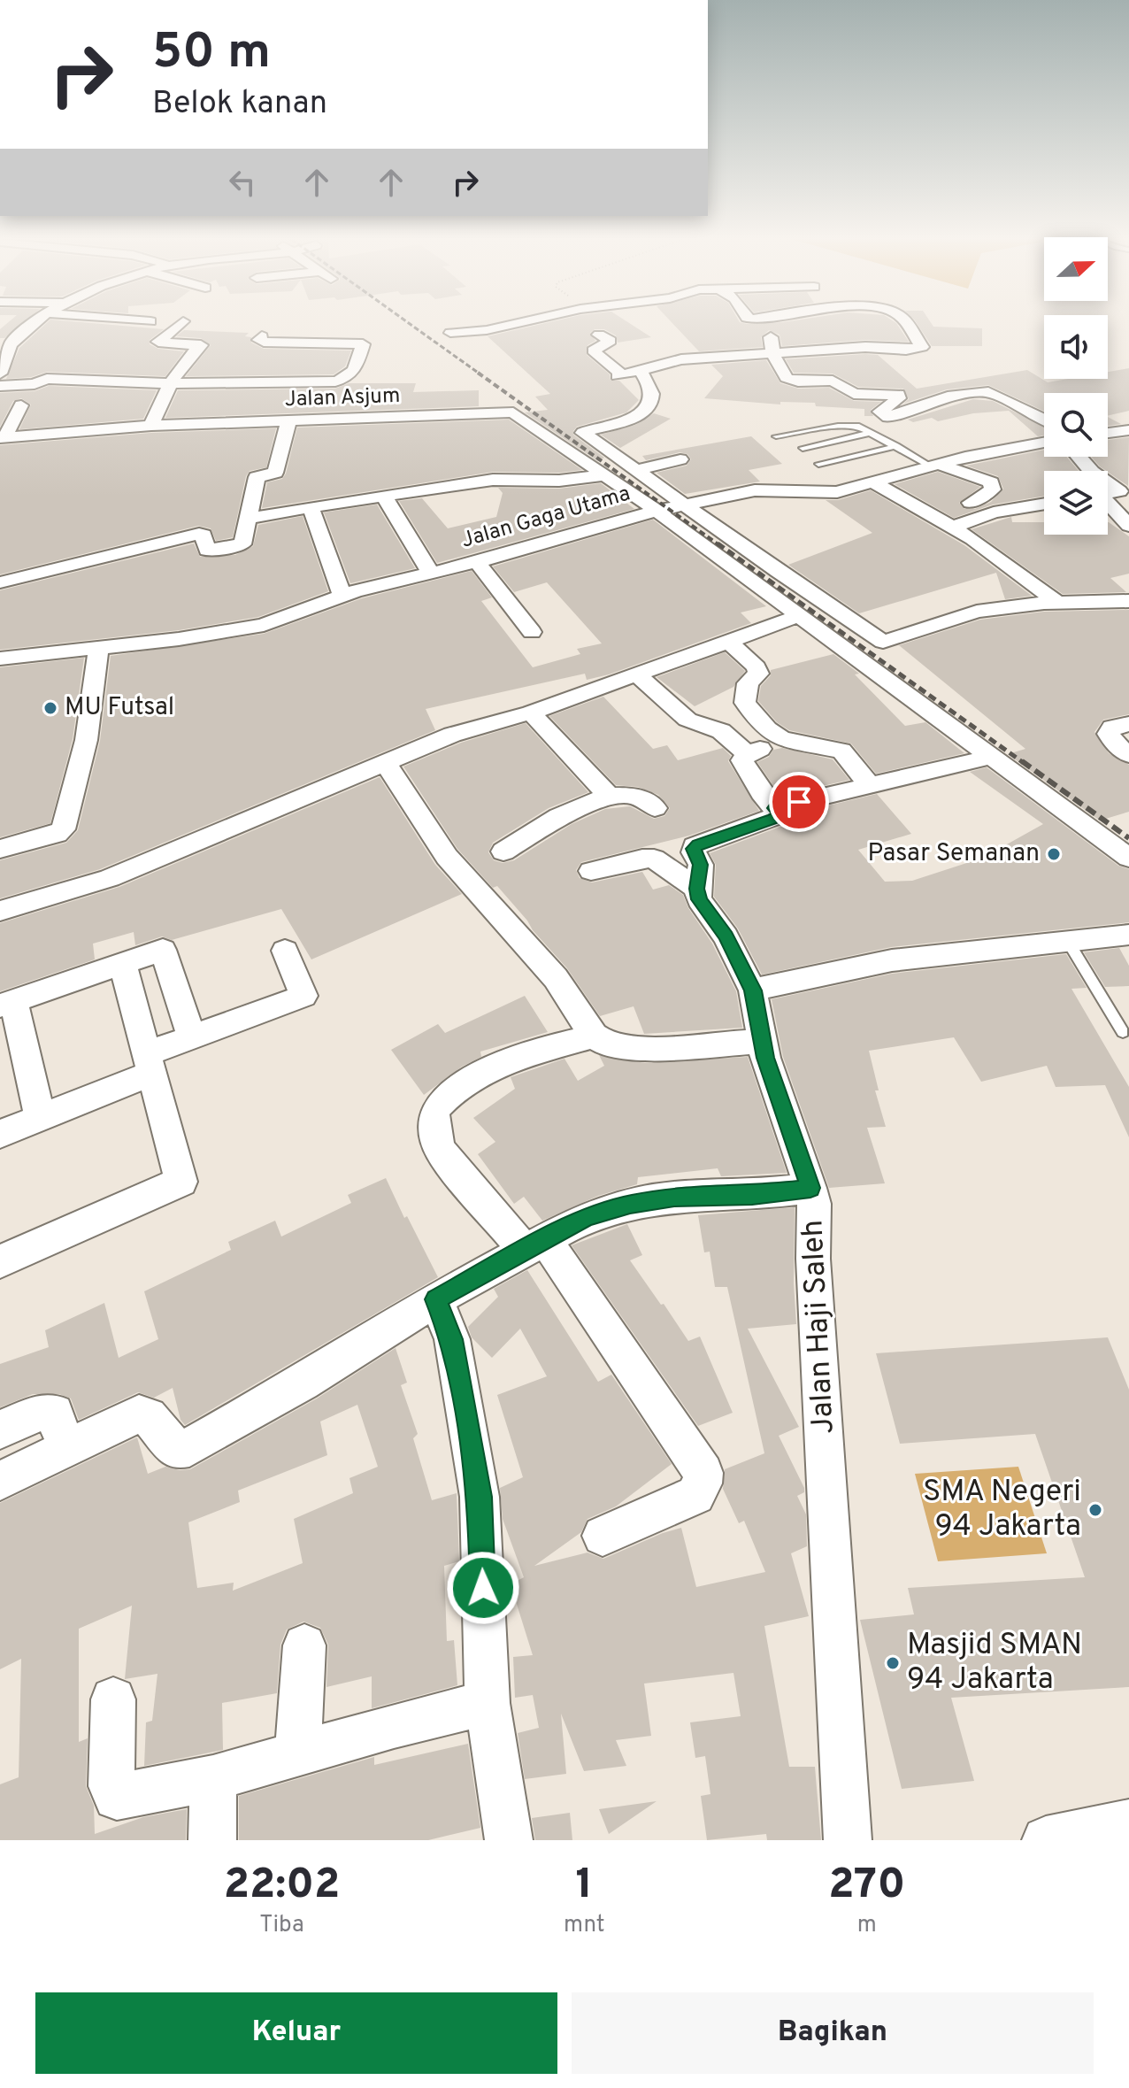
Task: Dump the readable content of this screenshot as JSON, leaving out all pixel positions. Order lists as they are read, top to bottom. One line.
{"streets":{"street":["Jalan Asjum","Jalan Gaga Utama","Jalan Haji Saleh"]},"crossings":[["Jalan Asjum","Jalan Gaga Utama"]],"places":["MU Futsal","Pasar Semanan","SMA Negeri 94 Jakarta","Masjid SMAN 94 Jakarta"],"north":"right","page":{"turn":["50 m","Belok kanan"],"eta":["22:02","Tiba","1","mnt","270","m"],"buttons":["Keluar","Bagikan"]}}
